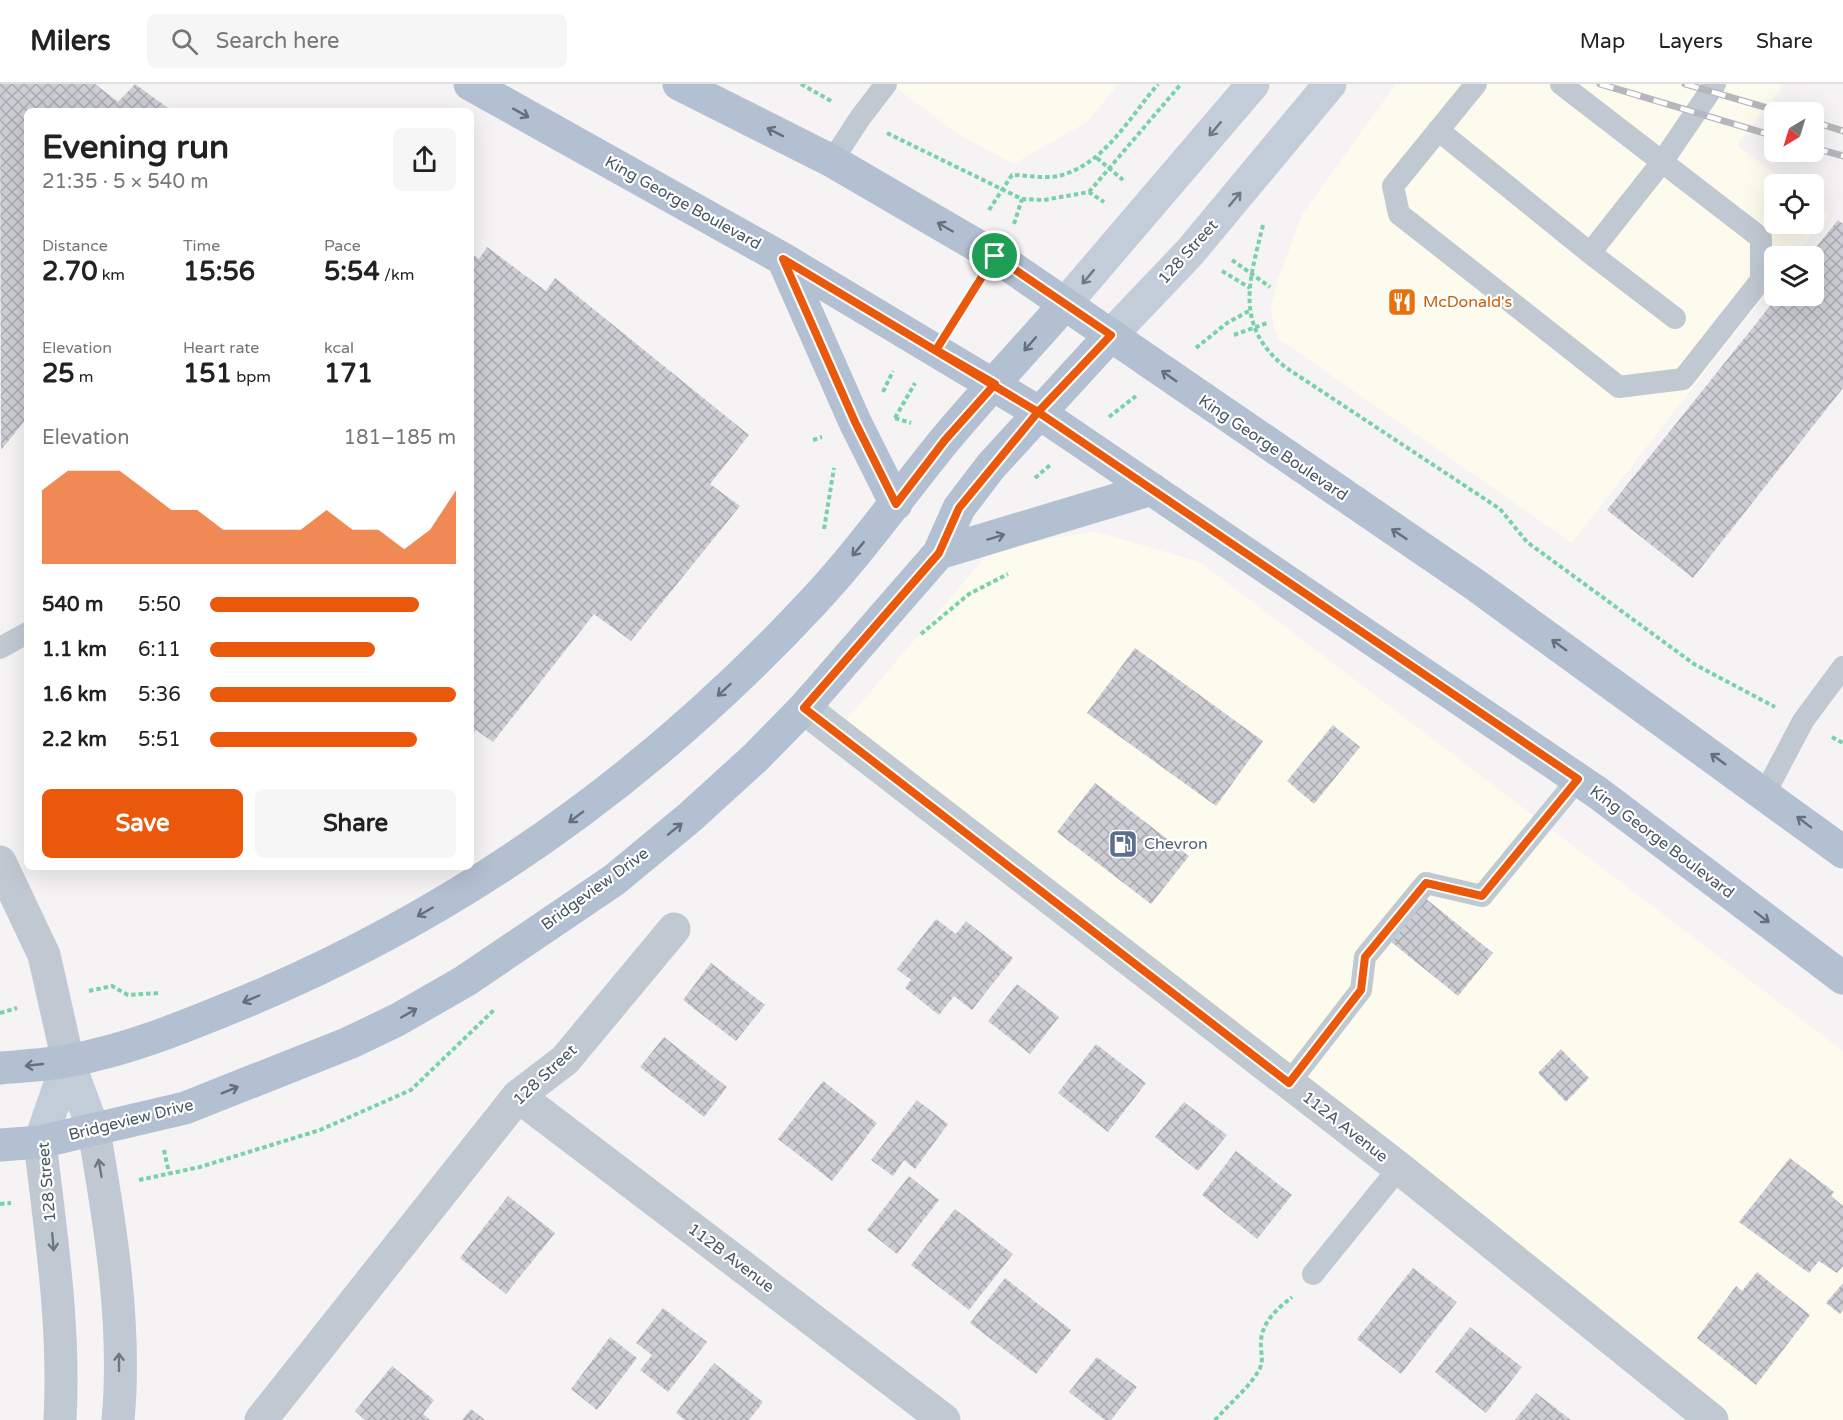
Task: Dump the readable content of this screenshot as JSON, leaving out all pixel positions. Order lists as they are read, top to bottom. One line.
{"streets":{"main road":["King George Boulevard","128 Street","Bridgeview Drive"],"street":["112A Avenue","112B Avenue"]},"crossings":[["King George Boulevard","128 Street"],["King George Boulevard","Bridgeview Drive"],["128 Street","Bridgeview Drive"],["128 Street","112B Avenue"],["Bridgeview Drive","112A Avenue"]],"places":{"restaurant":["McDonald's"],"fuel station":["Chevron"]},"north":"bottom left","page":{"header":"Milers","search":"Search here","nav":["Map","Layers","Share"],"heading":["Evening run","21:35 · 5 × 540 m"],"stats":[["Distance","2.70 km"],["Time","15:56"],["Pace","5:54 /km"],["Elevation","25 m"],["Heart rate","151 bpm"],["kcal","171"]],"chart":["Elevation","181–185 m"],"list":[{"name":"540 m","note":"5:50"},{"name":"1.1 km","note":"6:11"},{"name":"1.6 km","note":"5:36"},{"name":"2.2 km","note":"5:51"}],"buttons":["Save","Share"]}}
